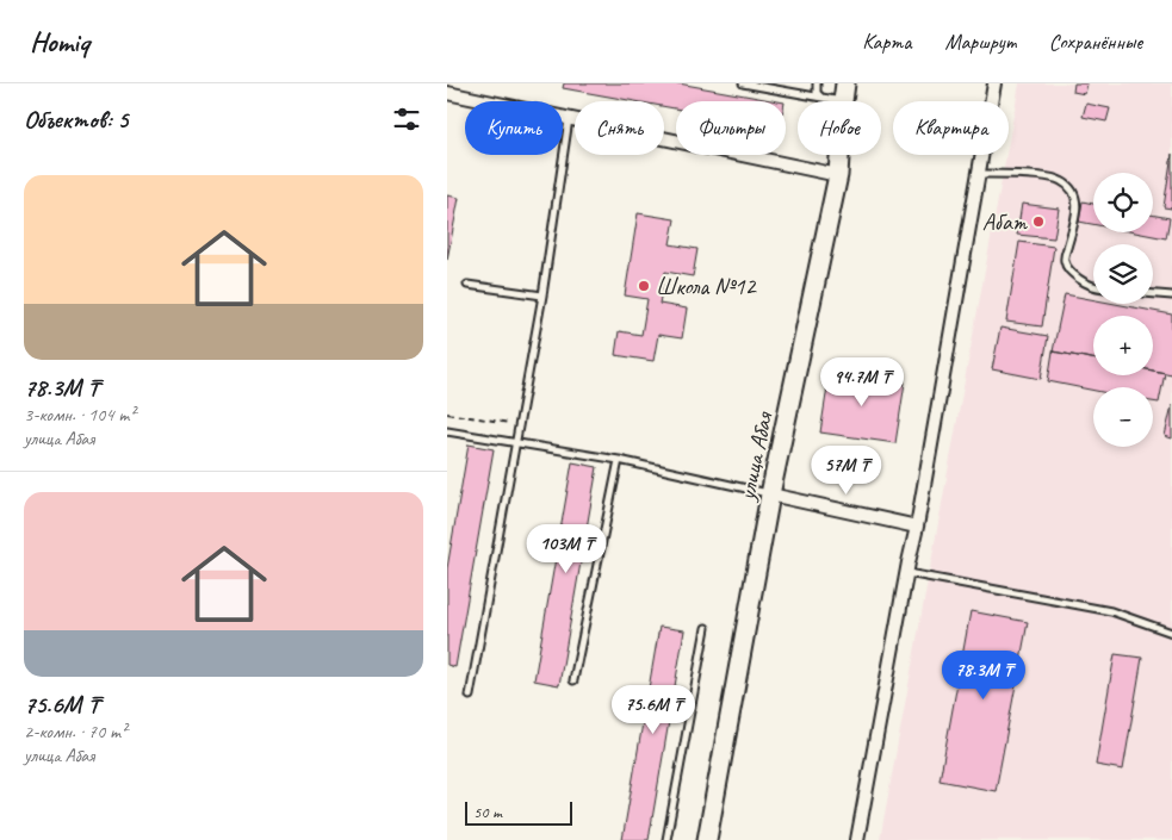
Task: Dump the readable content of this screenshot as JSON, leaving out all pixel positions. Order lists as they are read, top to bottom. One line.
{"streets":{"street":["улица Абая"]},"places":["Абат","Школа №12"],"scale_bar":"50 m","page":{"header":"Homiq","nav":["Карта","Маршрут","Сохранённые"],"heading":"Объектов: 5","chip":["Купить","Снять","Фильтры","Новое","Квартира"],"list":[{"name":"78.3M ₸","note":"3-комн. · 104 m² · улица Абая"},{"name":"75.6M ₸","note":"2-комн. · 70 m² · улица Абая"}],"map_buttons":["+","−"],"price":["94.7M ₸","57M ₸","103M ₸","78.3M ₸","75.6M ₸"],"scale":"50 m"}}
